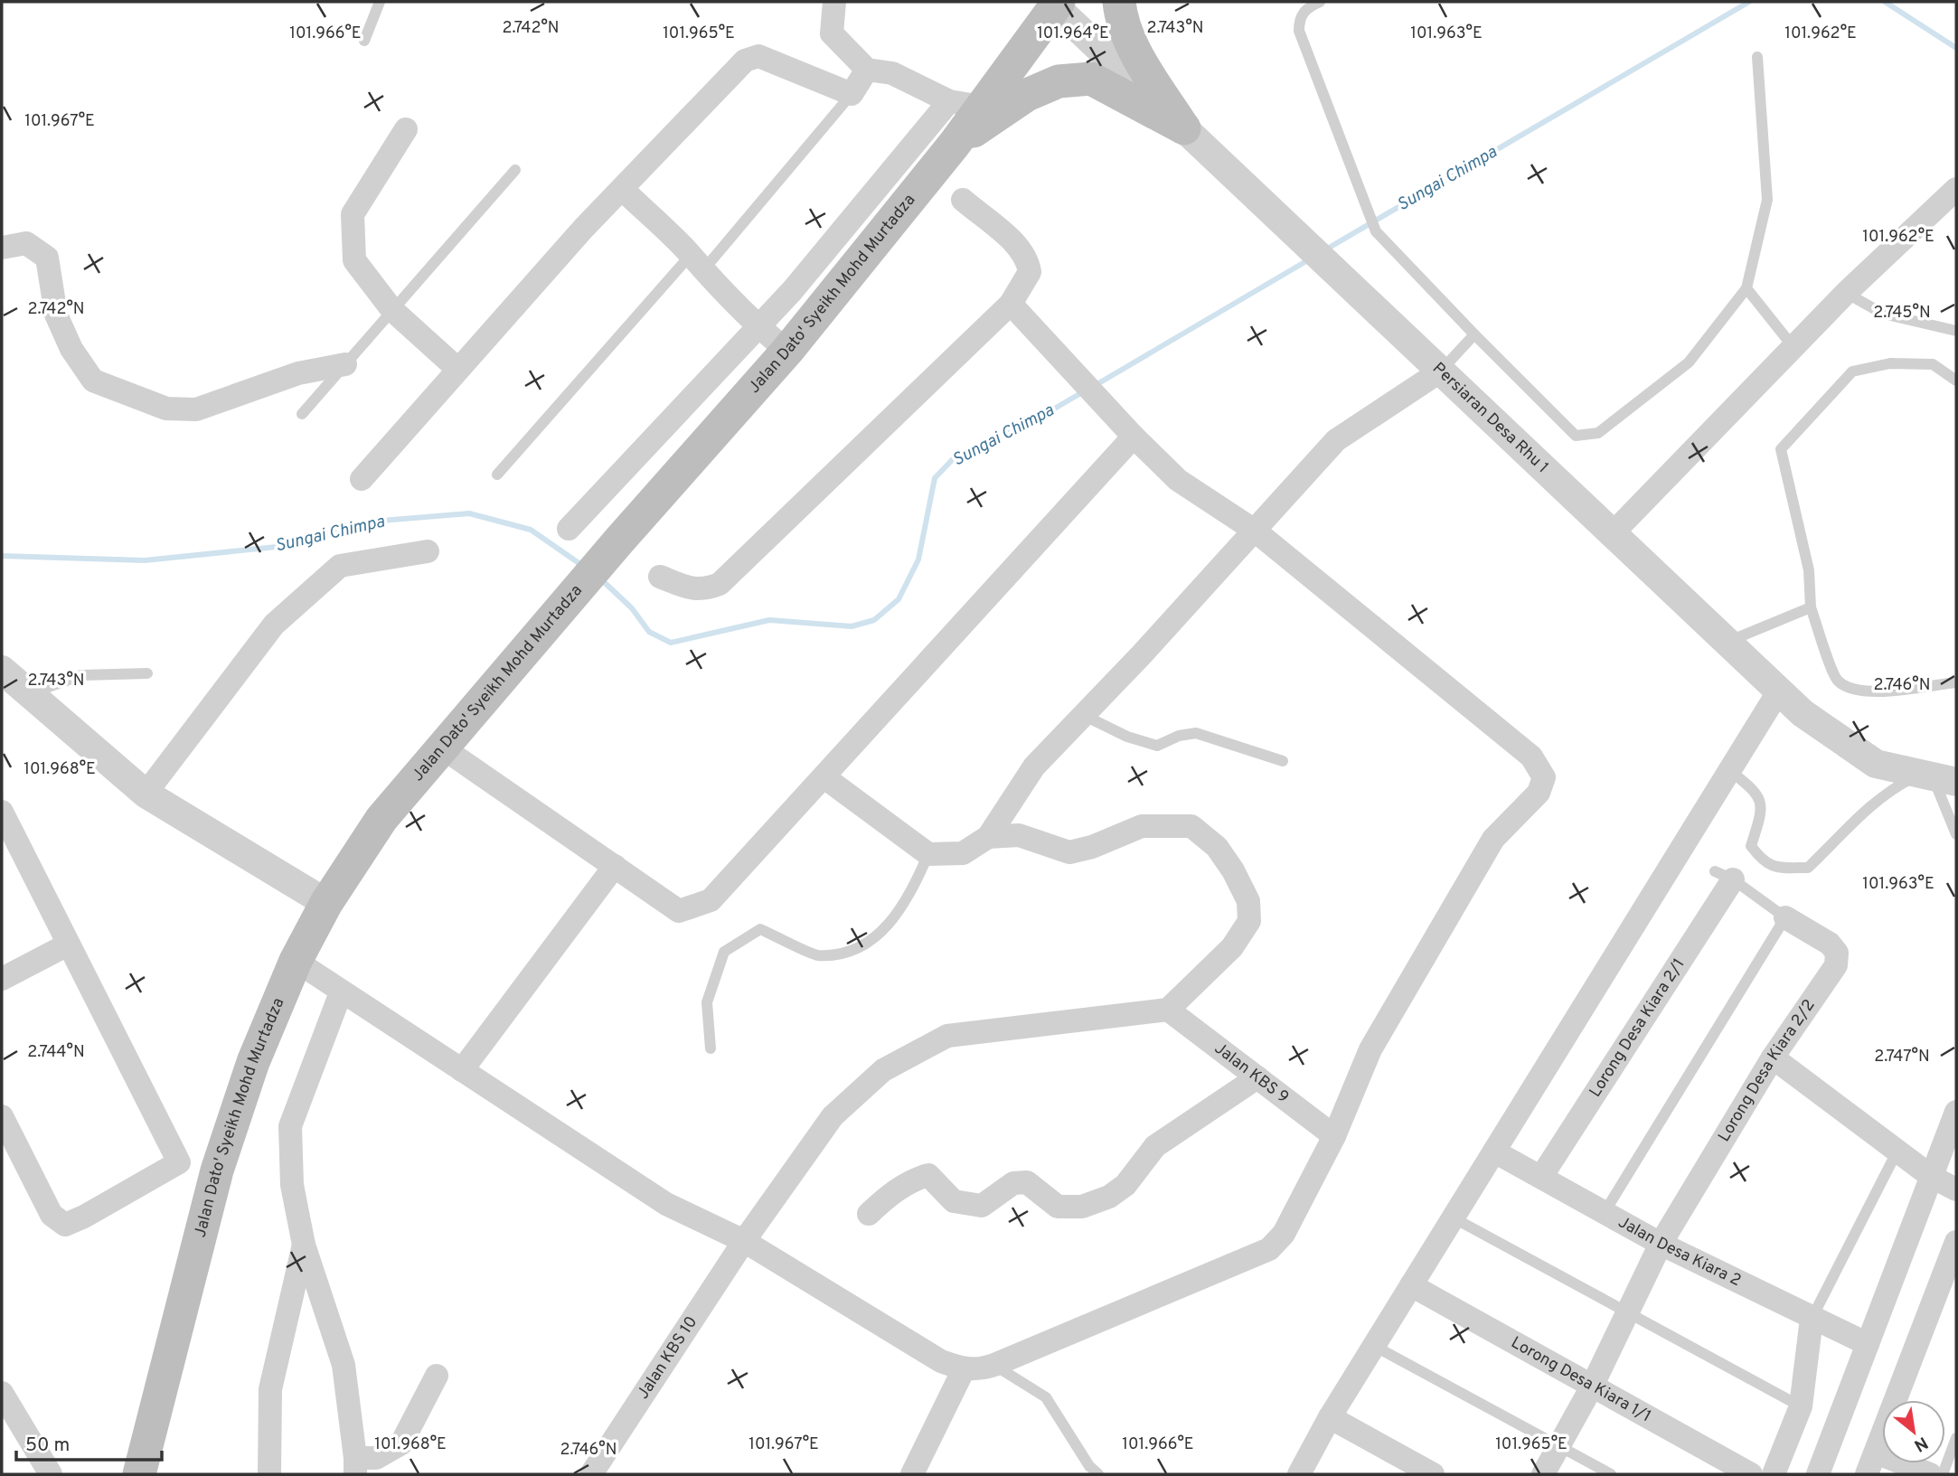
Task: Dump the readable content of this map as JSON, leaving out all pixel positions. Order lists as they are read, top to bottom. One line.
{"streets":{"main road":["Jalan Dato' Syeikh Mohd Murtadza"],"street":["Persiaran Desa Rhu 1","Lorong Desa Kiara 2/1","Lorong Desa Kiara 2/2","Jalan KBS 9","Jalan Desa Kiara 2","Jalan KBS 10","Lorong Desa Kiara 1/1"]},"crossings":[["Jalan Dato' Syeikh Mohd Murtadza","Persiaran Desa Rhu 1"],["Lorong Desa Kiara 2/1","Jalan Desa Kiara 2"],["Lorong Desa Kiara 2/2","Jalan Desa Kiara 2"],["Lorong Desa Kiara 2/2","Lorong Desa Kiara 1/1"],["Jalan KBS 9","Jalan KBS 10"]],"water":["Sungai Chimpa"],"scale_bar":"50 m","north":"bottom right","coordinates":["2.742°N","2.743°N","101.966°E","101.965°E","101.964°E","101.963°E","101.962°E","101.967°E","2.745°N","2.746°N","101.968°E","2.744°N","2.747°N"]}
